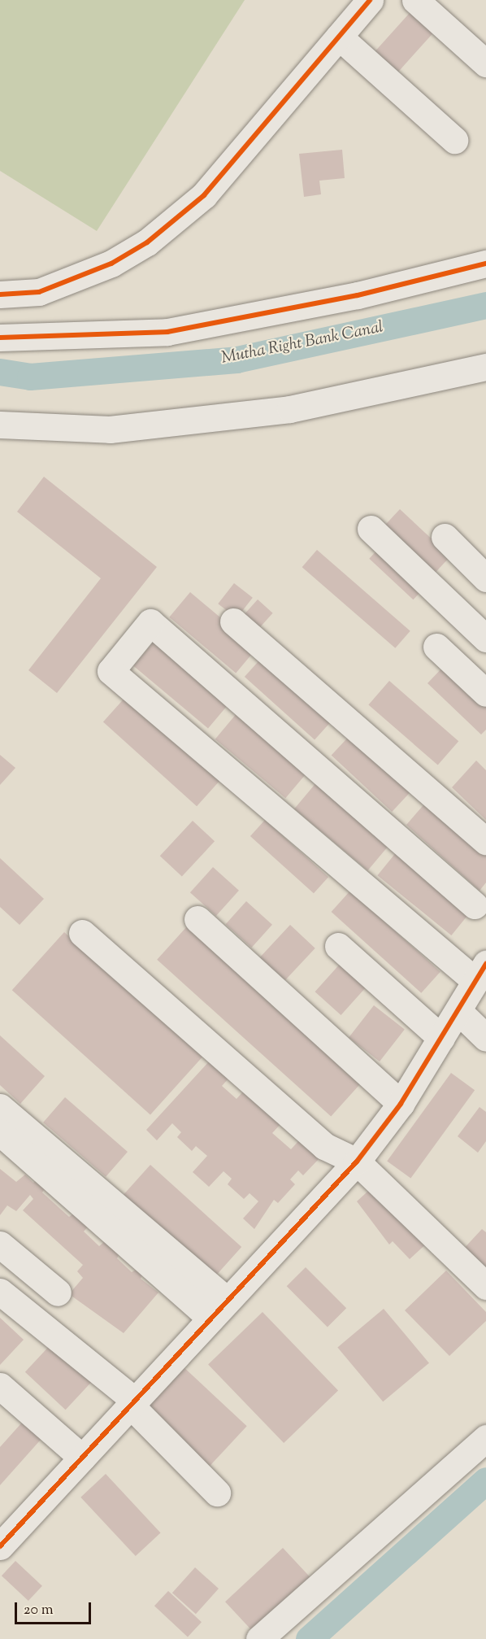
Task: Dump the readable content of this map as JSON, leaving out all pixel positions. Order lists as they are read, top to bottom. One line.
{"water":["Mutha Right Bank Canal"],"scale_bar":"20 m"}
